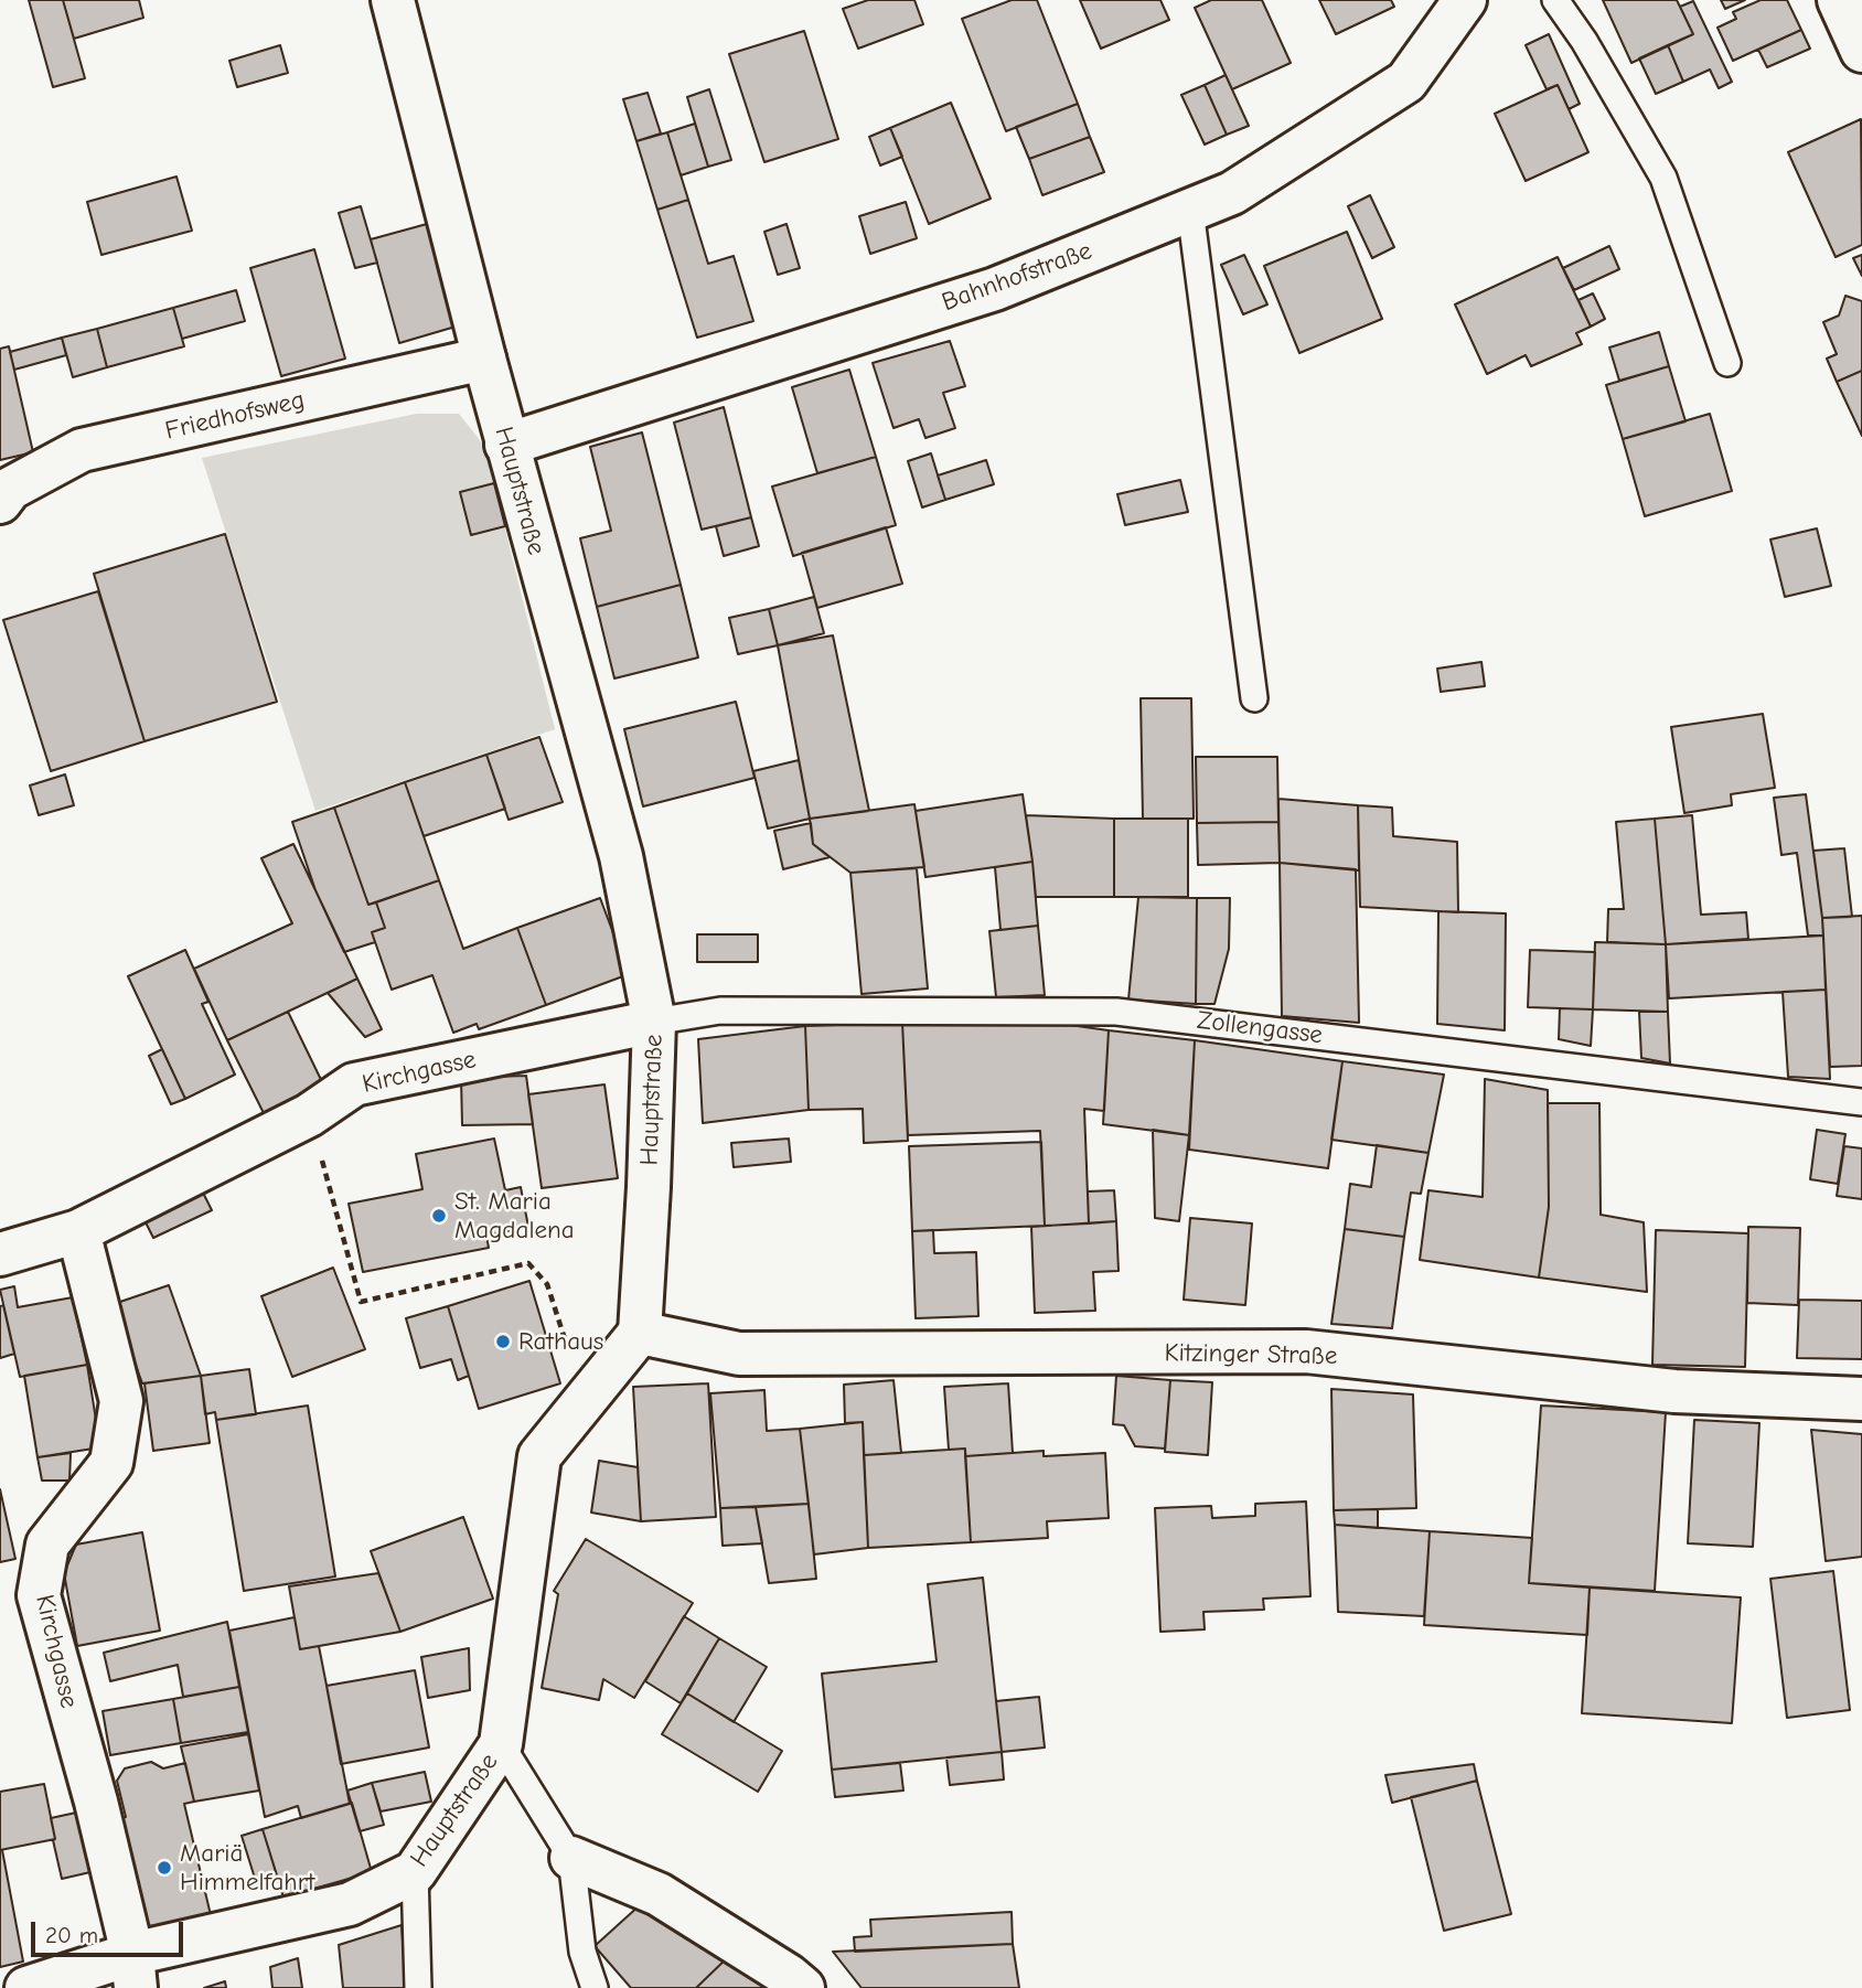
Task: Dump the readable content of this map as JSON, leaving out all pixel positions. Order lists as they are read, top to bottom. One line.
{"streets":{"street":["Bahnhofstraße","Friedhofsweg","Hauptstraße","Kirchgasse","Kitzinger Straße"],"lane":["Zollengasse"]},"crossings":[["Bahnhofstraße","Hauptstraße"],["Friedhofsweg","Hauptstraße"],["Hauptstraße","Zollengasse"],["Hauptstraße","Kirchgasse"],["Hauptstraße","Kitzinger Straße"],["Zollengasse","Kirchgasse"]],"places":["St. Maria Magdalena","Rathaus","Mariä Himmelfahrt"],"scale_bar":"20 m"}
